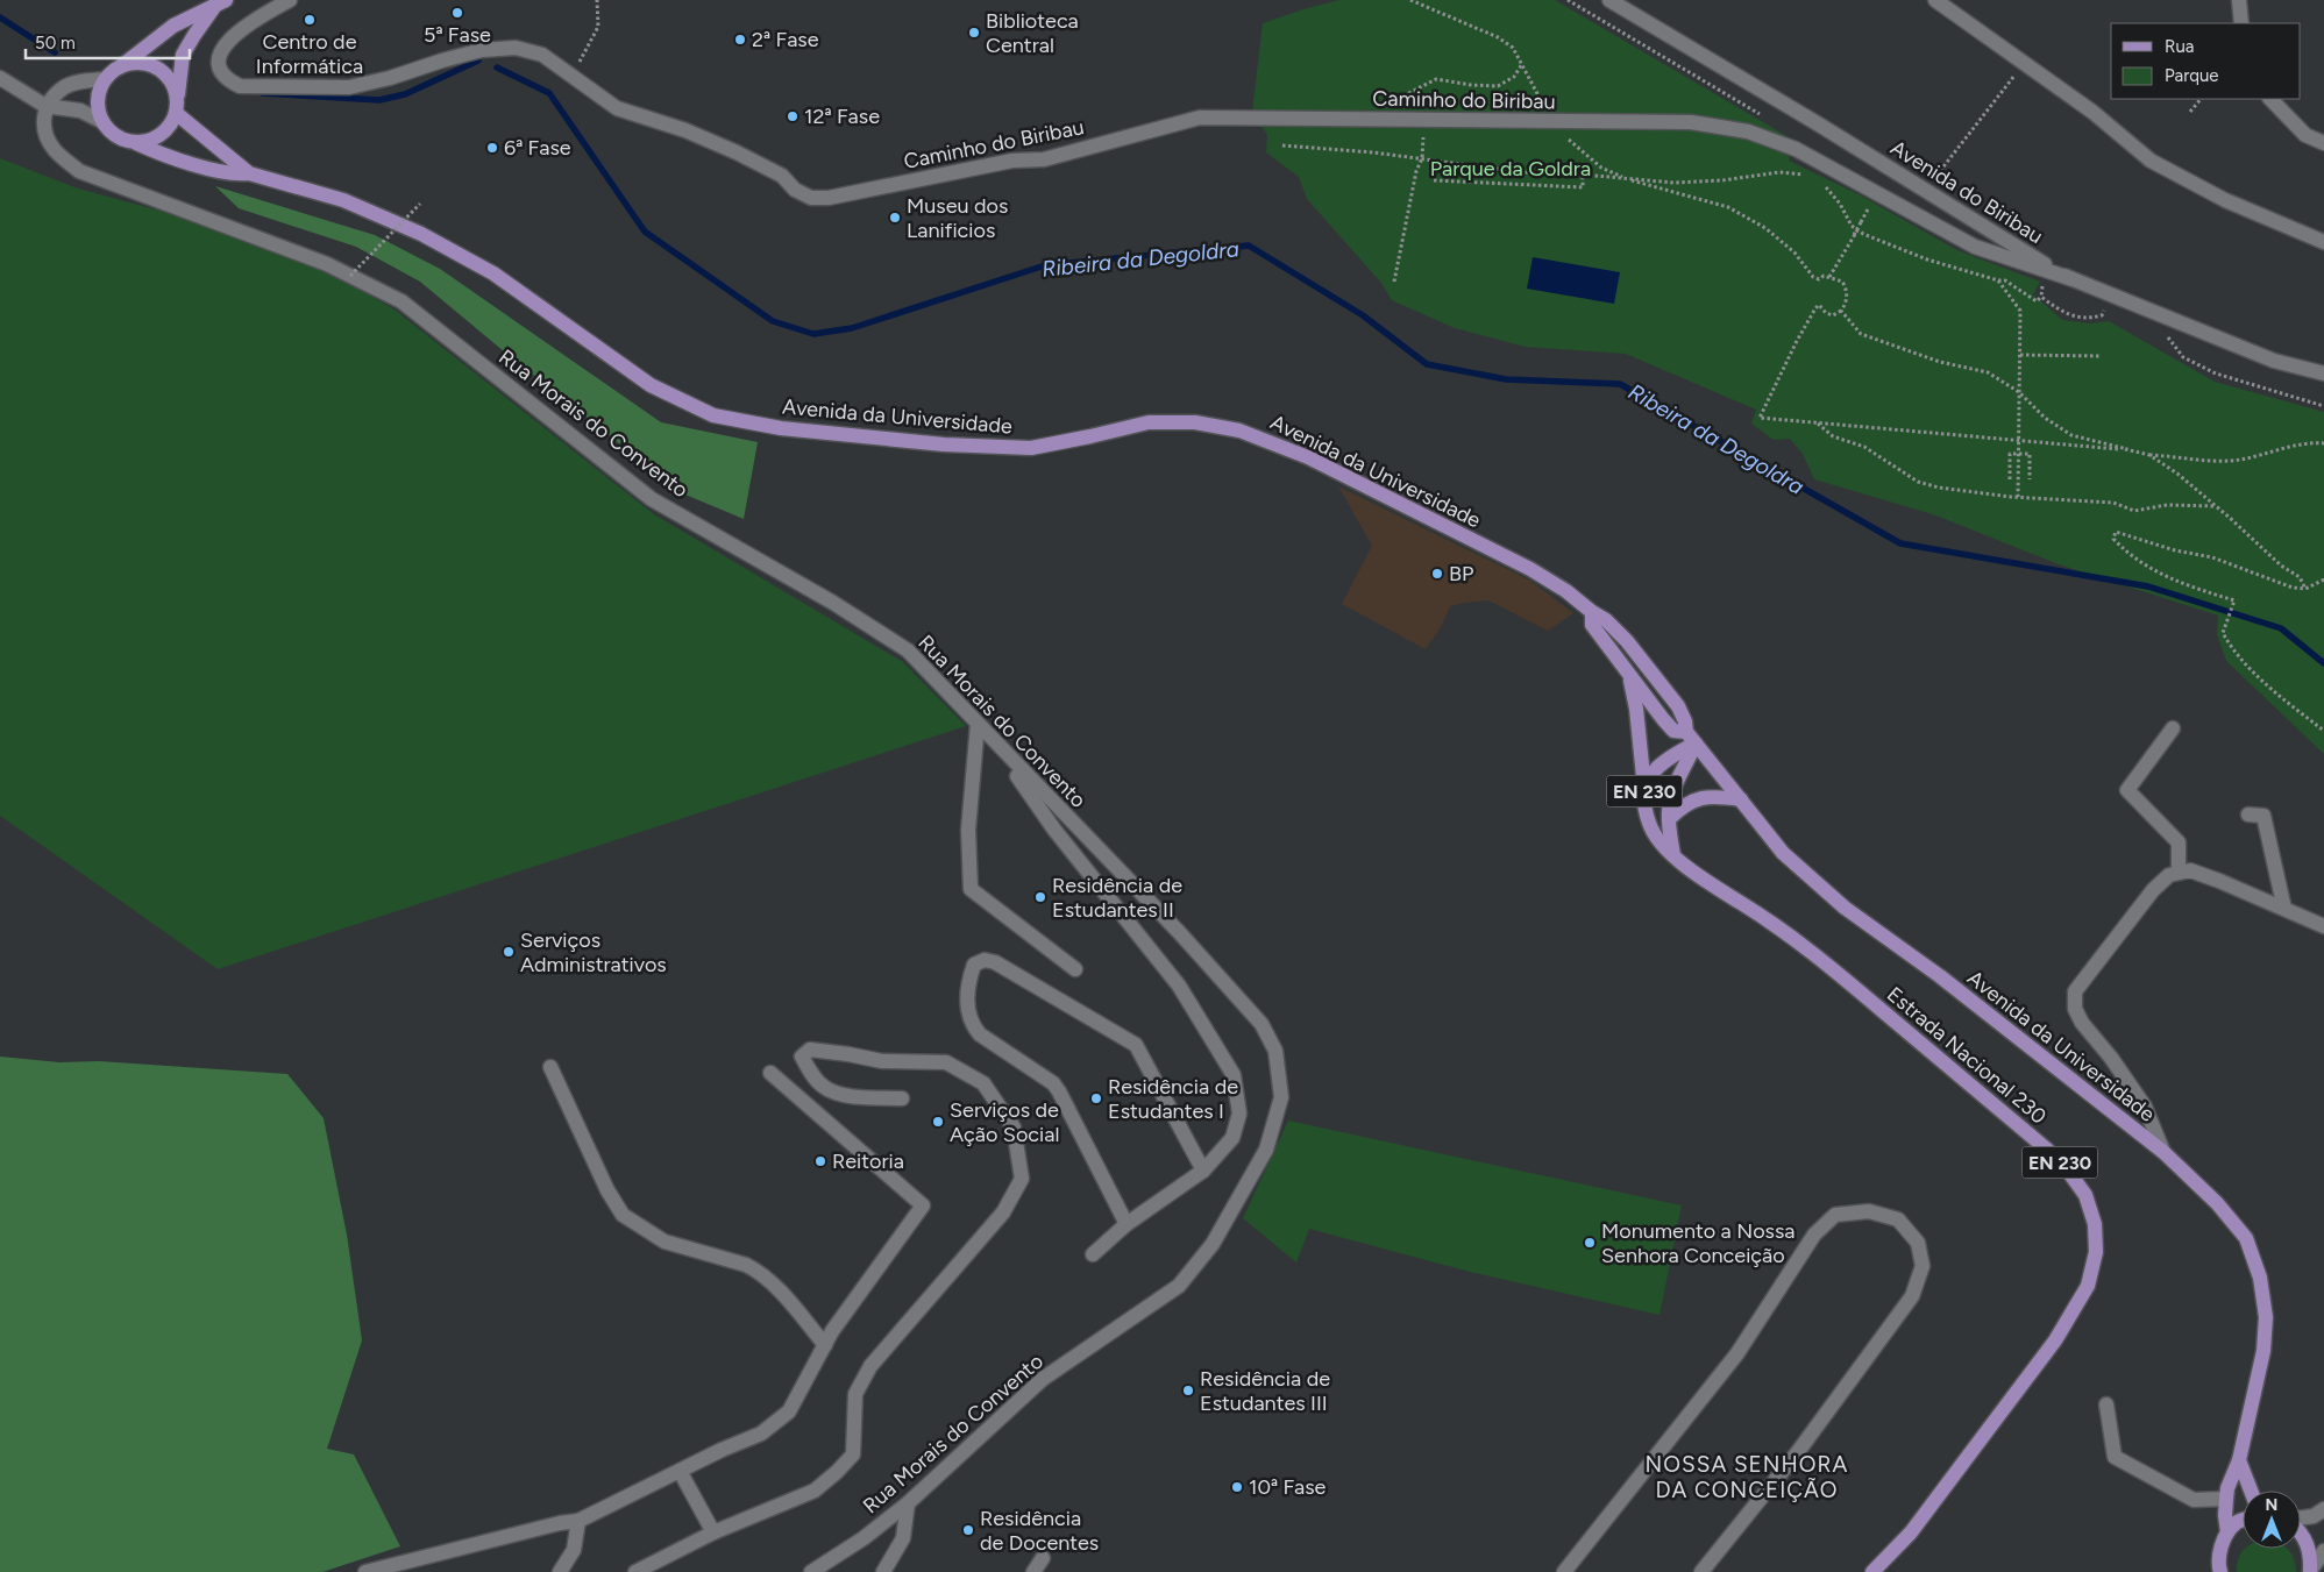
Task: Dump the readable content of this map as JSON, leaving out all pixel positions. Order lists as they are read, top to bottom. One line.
{"streets":{"main road":["Avenida da Universidade","EN 230","Estrada Nacional 230"],"street":["Caminho do Biribau","Avenida do Biribau","Rua Morais do Convento"]},"crossings":[["Caminho do Biribau","Avenida do Biribau"],["Avenida da Universidade","EN 230"],["EN 230","Estrada Nacional 230"]],"districts":["NOSSA SENHORA DA CONCEIÇÃO"],"water":["Ribeira da Degoldra"],"parks":["Parque da Goldra"],"places":["5ª Fase","Centro de Informática","Biblioteca Central","2ª Fase","12ª Fase","6ª Fase","Museu dos Lanificios","BP","Residência de Estudantes II","Serviços Administrativos","Residência de Estudantes I","Serviços de Ação Social","Reitoria","Monumento a Nossa Senhora Conceição","Residência de Estudantes III","10ª Fase","Residência de Docentes"],"legend":["Rua","Parque"],"scale_bar":"50 m","north":"top"}
